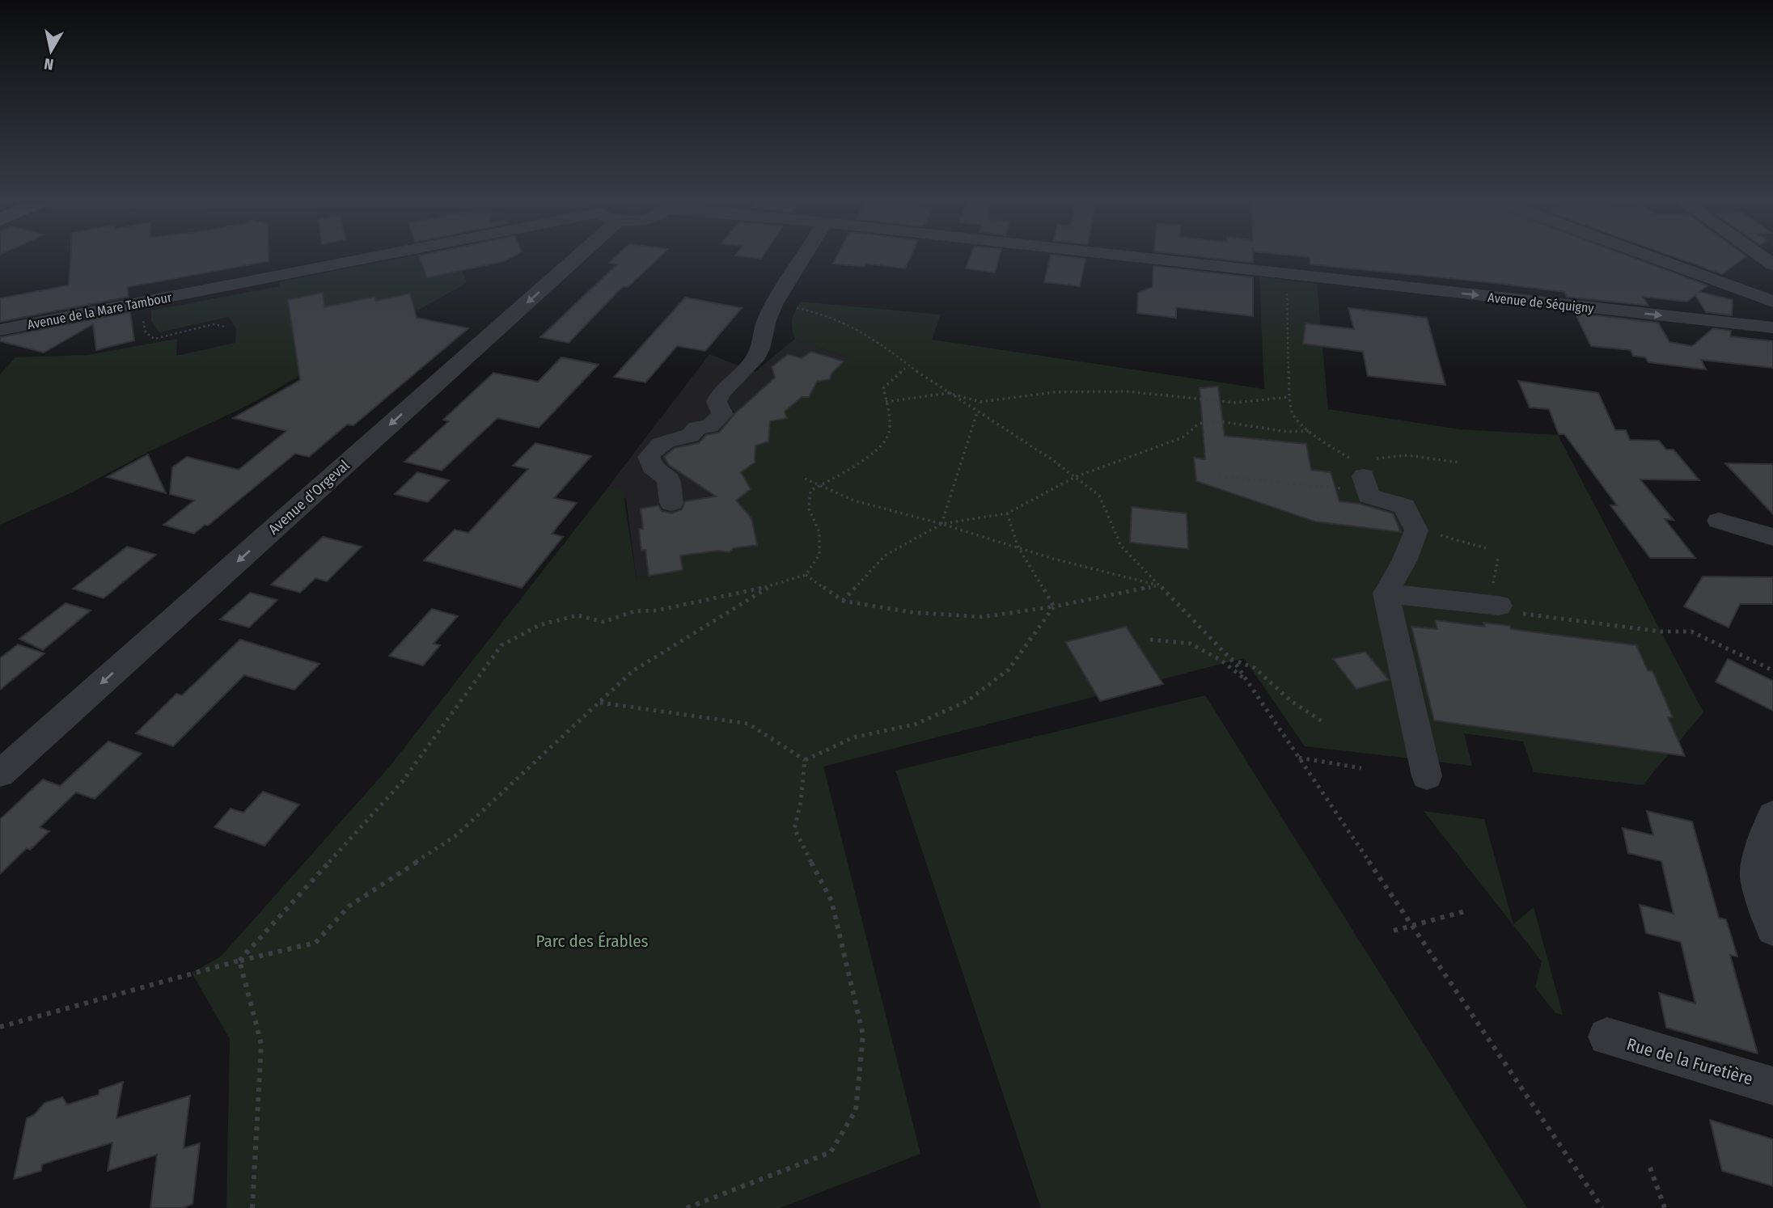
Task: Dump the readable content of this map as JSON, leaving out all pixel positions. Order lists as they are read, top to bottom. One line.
{"streets":{"street":["Avenue de Séquigny","Avenue de la Mare Tambour","Avenue d'Orgeval","Rue de la Furetière"]},"one_way":["Avenue d'Orgeval"],"parks":["Parc des Érables"],"north":"bottom"}
